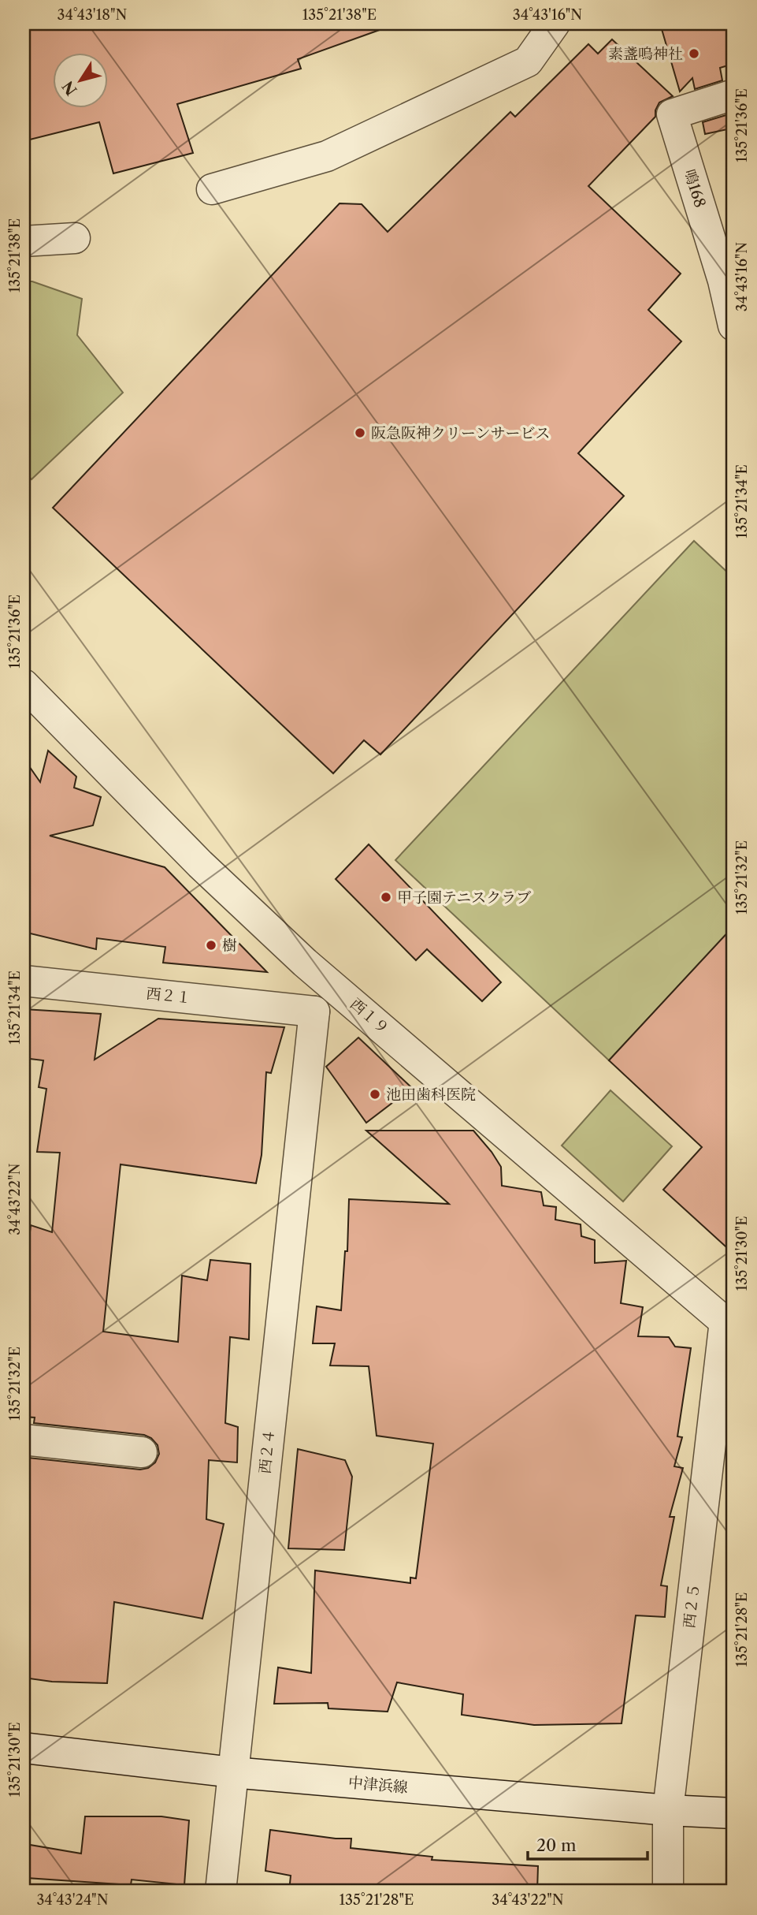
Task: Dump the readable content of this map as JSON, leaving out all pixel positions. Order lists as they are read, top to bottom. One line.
{"streets":{"street":["鳴168","西２１","西１９","西２４","西２５","中津浜線"]},"crossings":[["西２１","西２４"],["西１９","西２５"],["西２４","中津浜線"],["西２５","中津浜線"]],"places":["素盞嗚神社","阪急阪神クリーンサービス","甲子園テニスクラブ","樹","池田歯科医院"],"scale_bar":"20 m","north":"bottom left","coordinates":["34°43'18\"N","135°21'38\"E","34°43'16\"N","135°21'36\"E","135°21'34\"E","135°21'32\"E","34°43'22\"N","135°21'30\"E","135°21'28\"E","34°43'24\"N"]}
